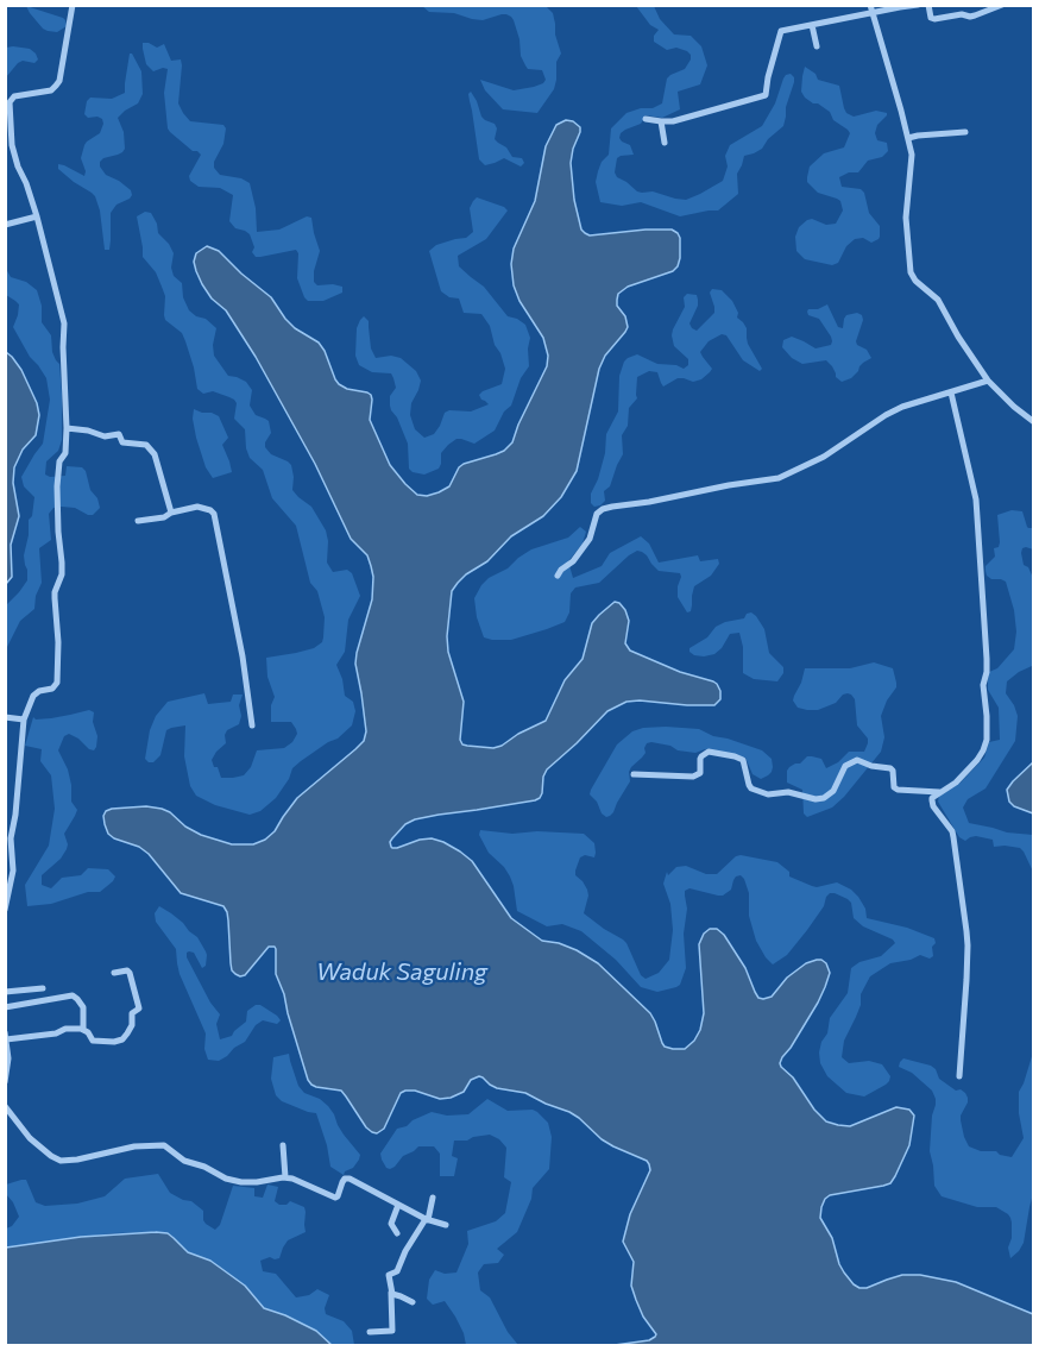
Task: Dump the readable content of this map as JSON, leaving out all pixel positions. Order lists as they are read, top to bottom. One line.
{"water":["Waduk Saguling"]}
